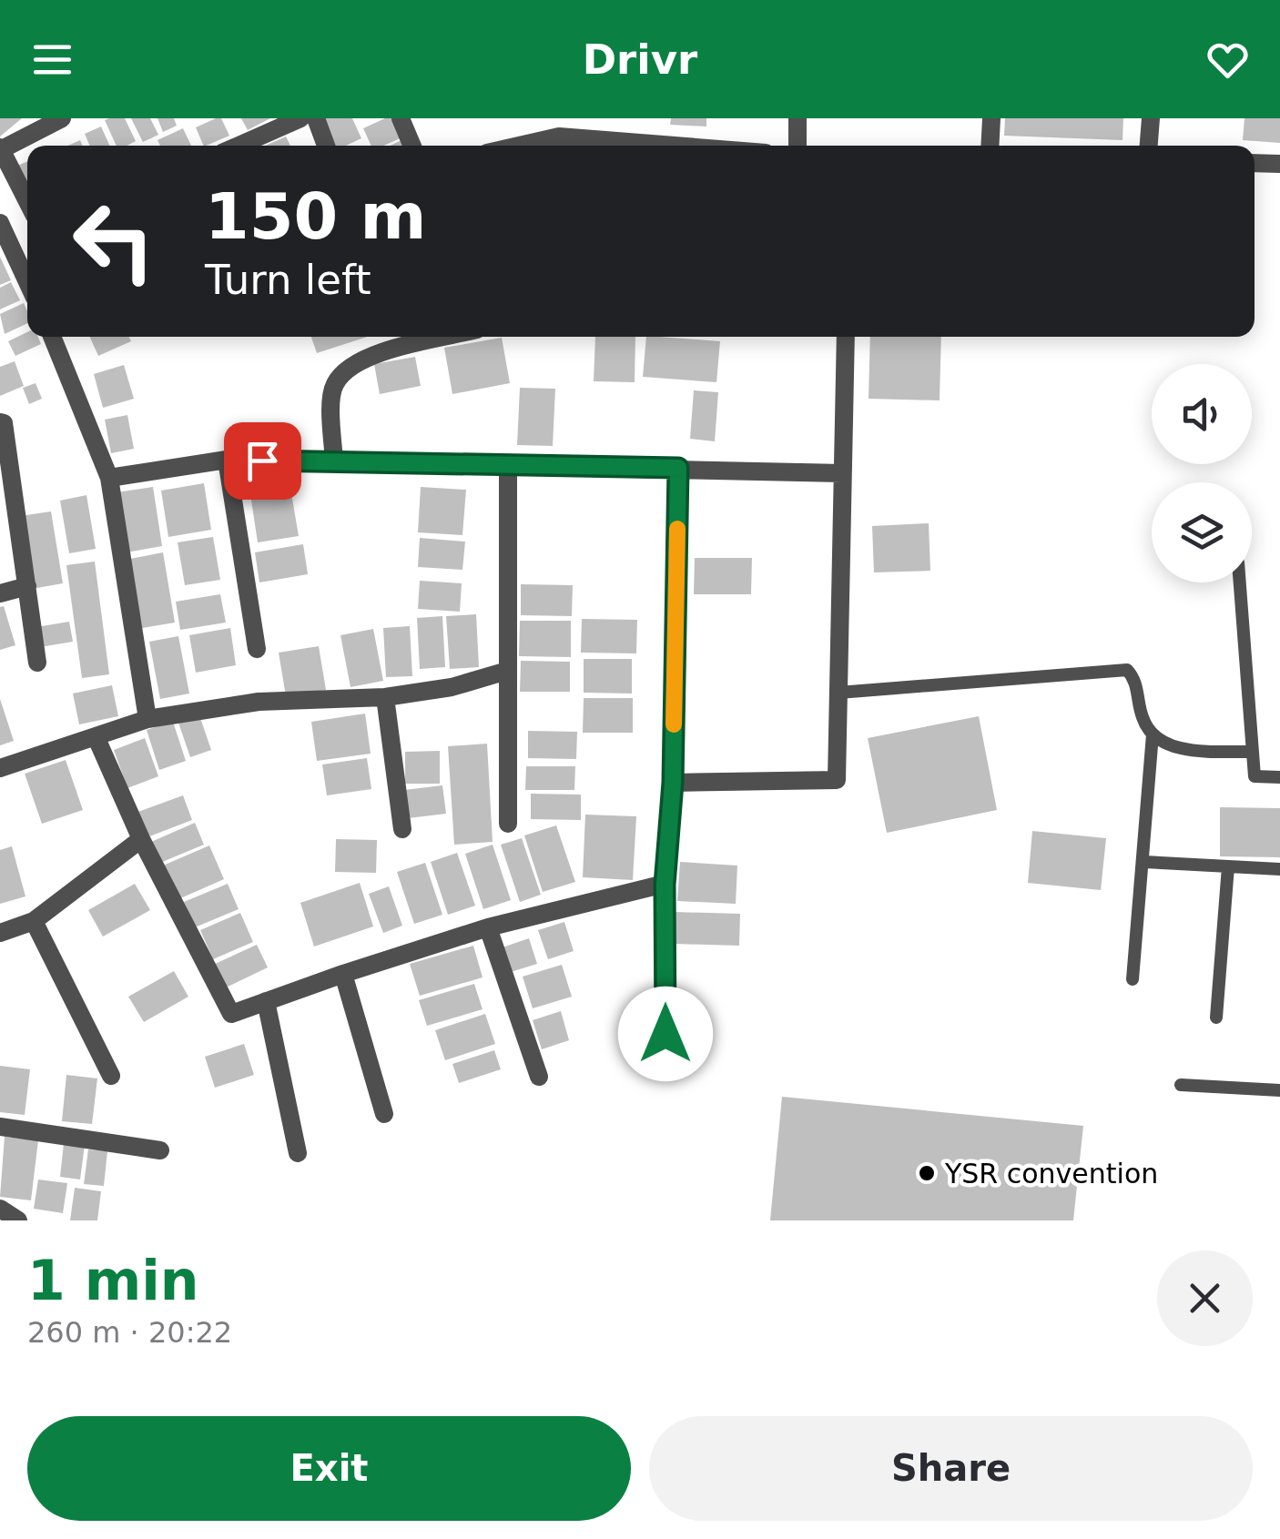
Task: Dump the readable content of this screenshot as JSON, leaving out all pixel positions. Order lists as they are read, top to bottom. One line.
{"places":["YSR convention"],"page":{"header":"Drivr","turn":["150 m","Turn left"],"heading":["1 min","260 m · 20:22"],"buttons":["Exit","Share"]}}
